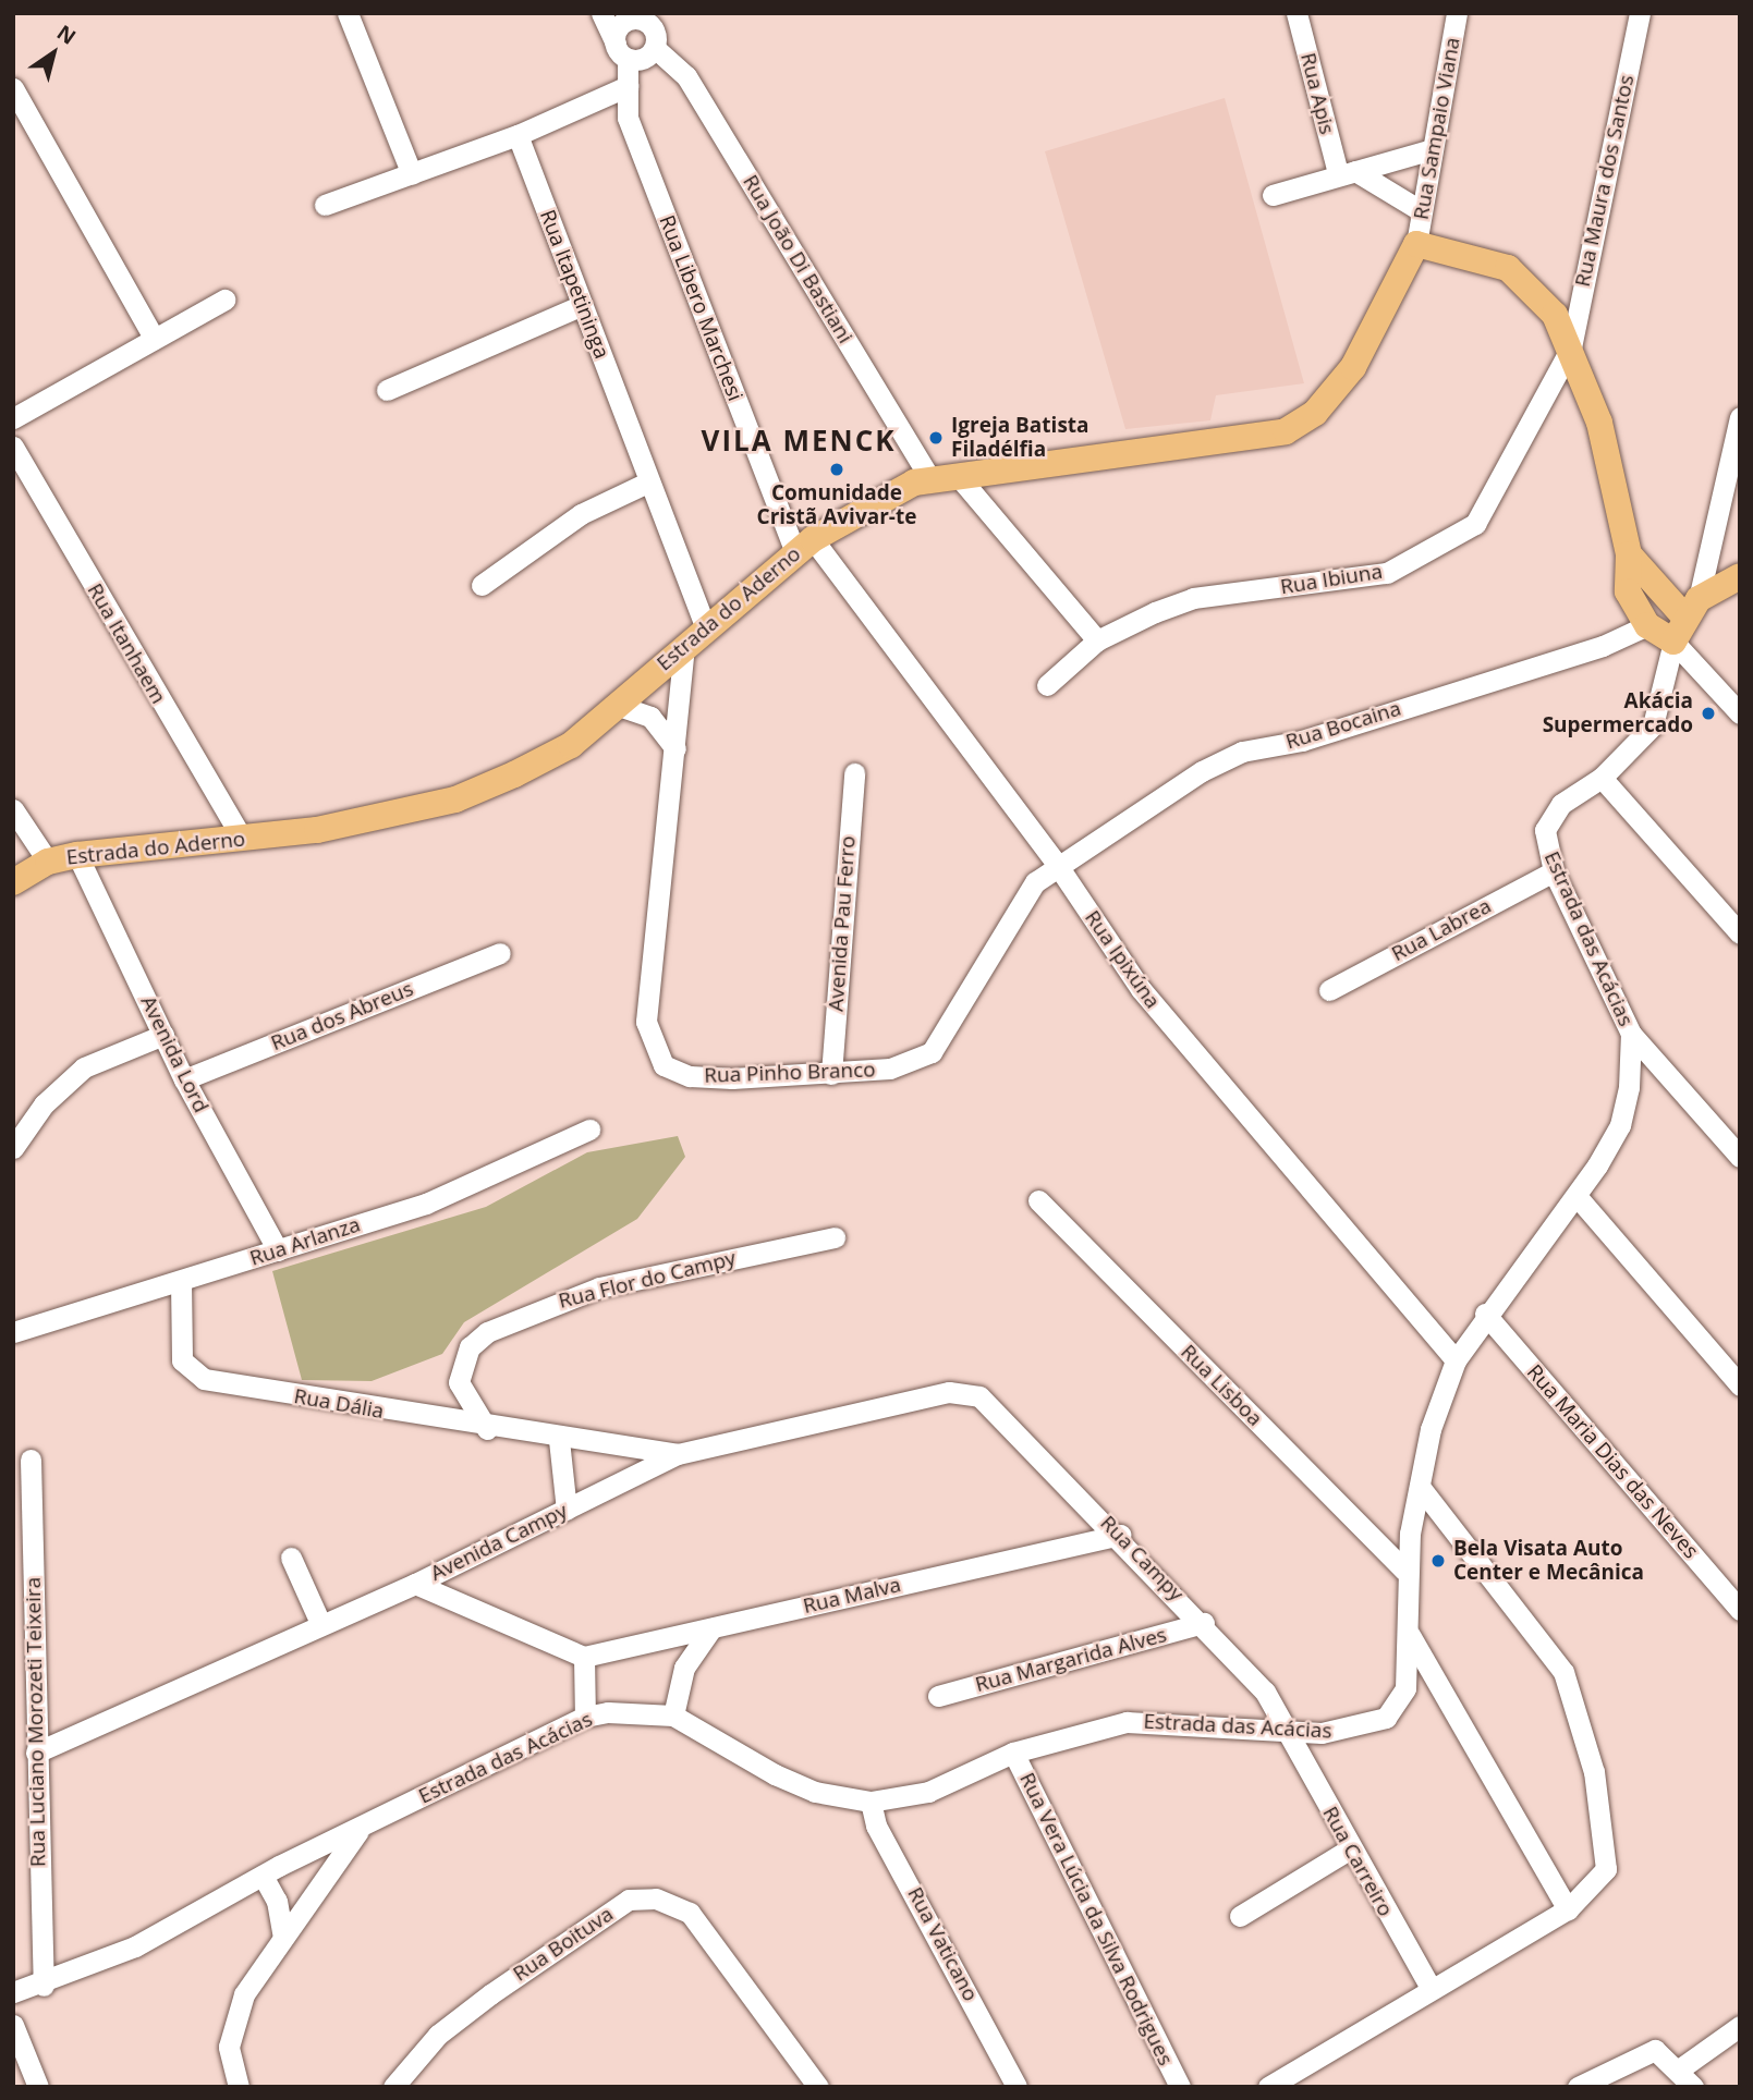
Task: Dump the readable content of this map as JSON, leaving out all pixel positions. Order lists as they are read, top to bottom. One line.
{"streets":{"main road":["Estrada do Aderno","Estrada das Acácias"],"street":["Rua Apis","Rua Sampaio Viana","Rua Maura dos Santos","Rua João Di Bastiani","Rua Itapetininga","Rua Libero Marchesi","Rua Ibiuna","Rua Itanhaem","Rua Bocaina","Avenida Pau Ferro","Rua Labrea","Rua Ipixúna","Rua dos Abreus","Avenida Lord","Rua Pinho Branco","Rua Arlanza","Rua Flor do Campy","Rua Lisboa","Rua Dália","Rua Maria Dias das Neves","Avenida Campy","Rua Campy","Rua Malva","Rua Margarida Alves","Rua Luciano Morozeti Teixeira","Rua Carreiro","Rua Vera Lúcia da Silva Rodrigues","Rua Boituva","Rua Vaticano"]},"crossings":[["Rua Sampaio Viana","Estrada do Aderno"],["Rua Maura dos Santos","Rua Ibiuna"],["Rua João Di Bastiani","Rua Libero Marchesi"],["Rua João Di Bastiani","Estrada do Aderno"],["Rua Itapetininga","Estrada do Aderno"],["Rua Libero Marchesi","Estrada do Aderno"],["Rua Libero Marchesi","Rua Ipixúna"],["Estrada do Aderno","Rua Itanhaem"],["Estrada do Aderno","Rua Ipixúna"],["Estrada do Aderno","Avenida Lord"],["Estrada do Aderno","Rua Pinho Branco"],["Rua Bocaina","Rua Ipixúna"],["Rua Bocaina","Rua Pinho Branco"],["Avenida Pau Ferro","Rua Pinho Branco"],["Rua Labrea","Estrada das Acácias"],["Estrada das Acácias","Rua Ipixúna"],["Estrada das Acácias","Rua Lisboa"],["Estrada das Acácias","Rua Maria Dias das Neves"],["Estrada das Acácias","Rua Campy"],["Estrada das Acácias","Rua Luciano Morozeti Teixeira"],["Estrada das Acácias","Rua Carreiro"],["Estrada das Acácias","Rua Vera Lúcia da Silva Rodrigues"],["Estrada das Acácias","Rua Vaticano"],["Rua Ipixúna","Rua Pinho Branco"],["Rua dos Abreus","Avenida Lord"],["Avenida Lord","Rua Arlanza"],["Rua Arlanza","Rua Dália"],["Rua Flor do Campy","Rua Dália"],["Rua Dália","Avenida Campy"],["Avenida Campy","Rua Campy"],["Avenida Campy","Rua Luciano Morozeti Teixeira"],["Rua Campy","Rua Malva"],["Rua Campy","Rua Margarida Alves"],["Rua Campy","Rua Carreiro"]],"districts":["VILA MENCK"],"places":["Igreja Batista Filadélfia","Comunidade Cristã Avivar-te","Akácia Supermercado","Bela Visata Auto Center e Mecânica"],"north":"top right"}
